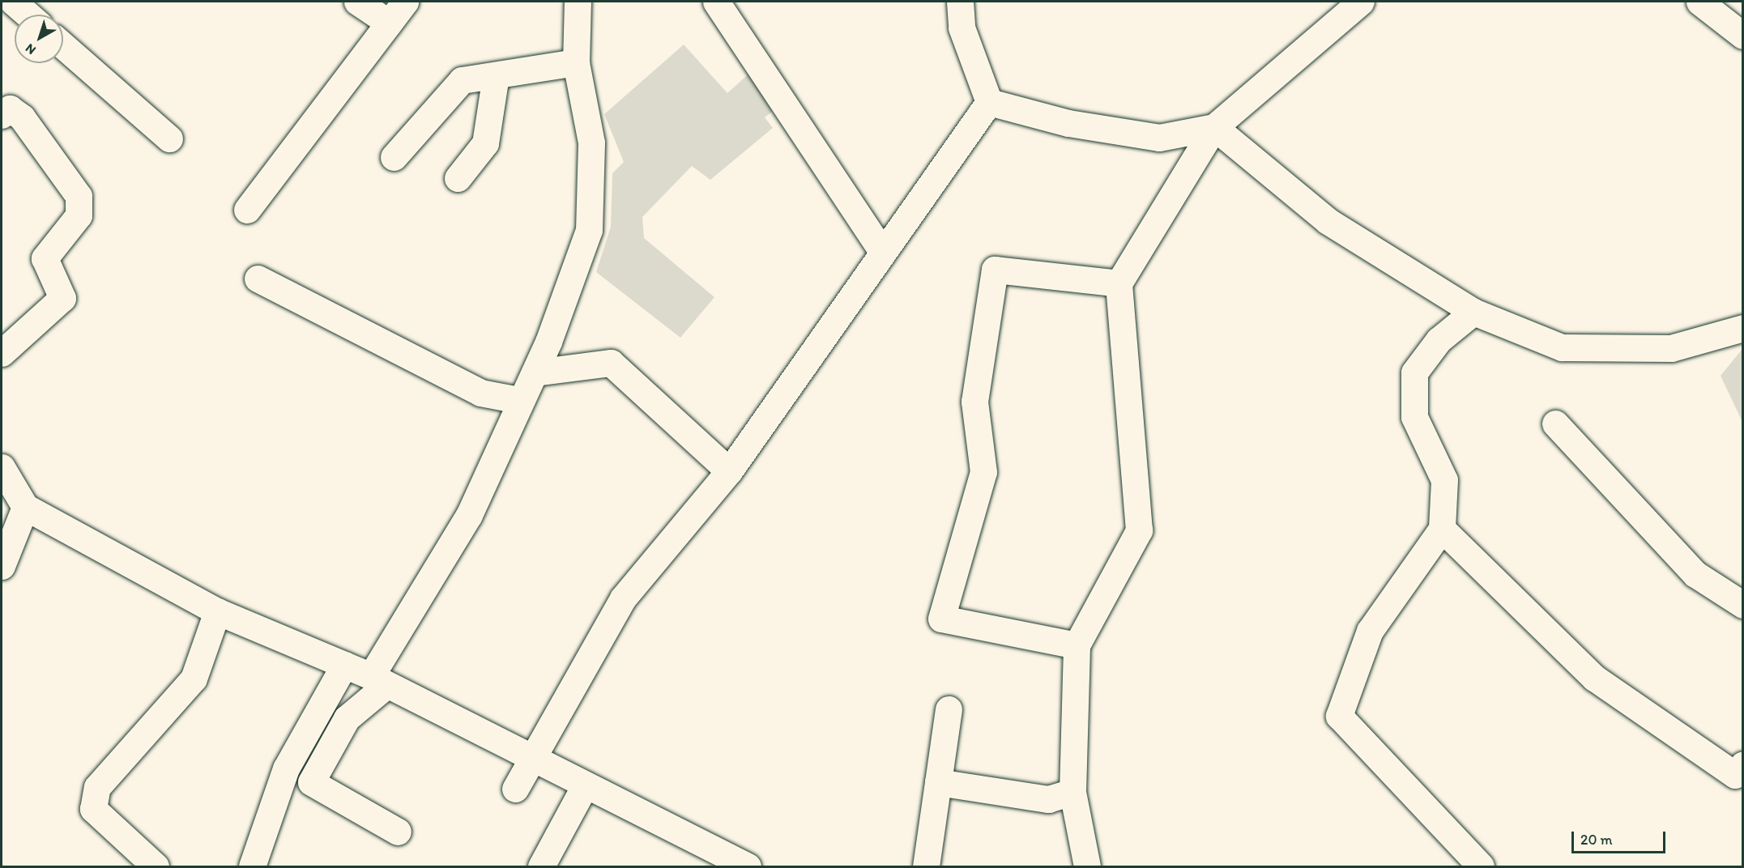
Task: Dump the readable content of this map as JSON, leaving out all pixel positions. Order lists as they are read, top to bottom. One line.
{"scale_bar":"20 m","north":"bottom left"}
